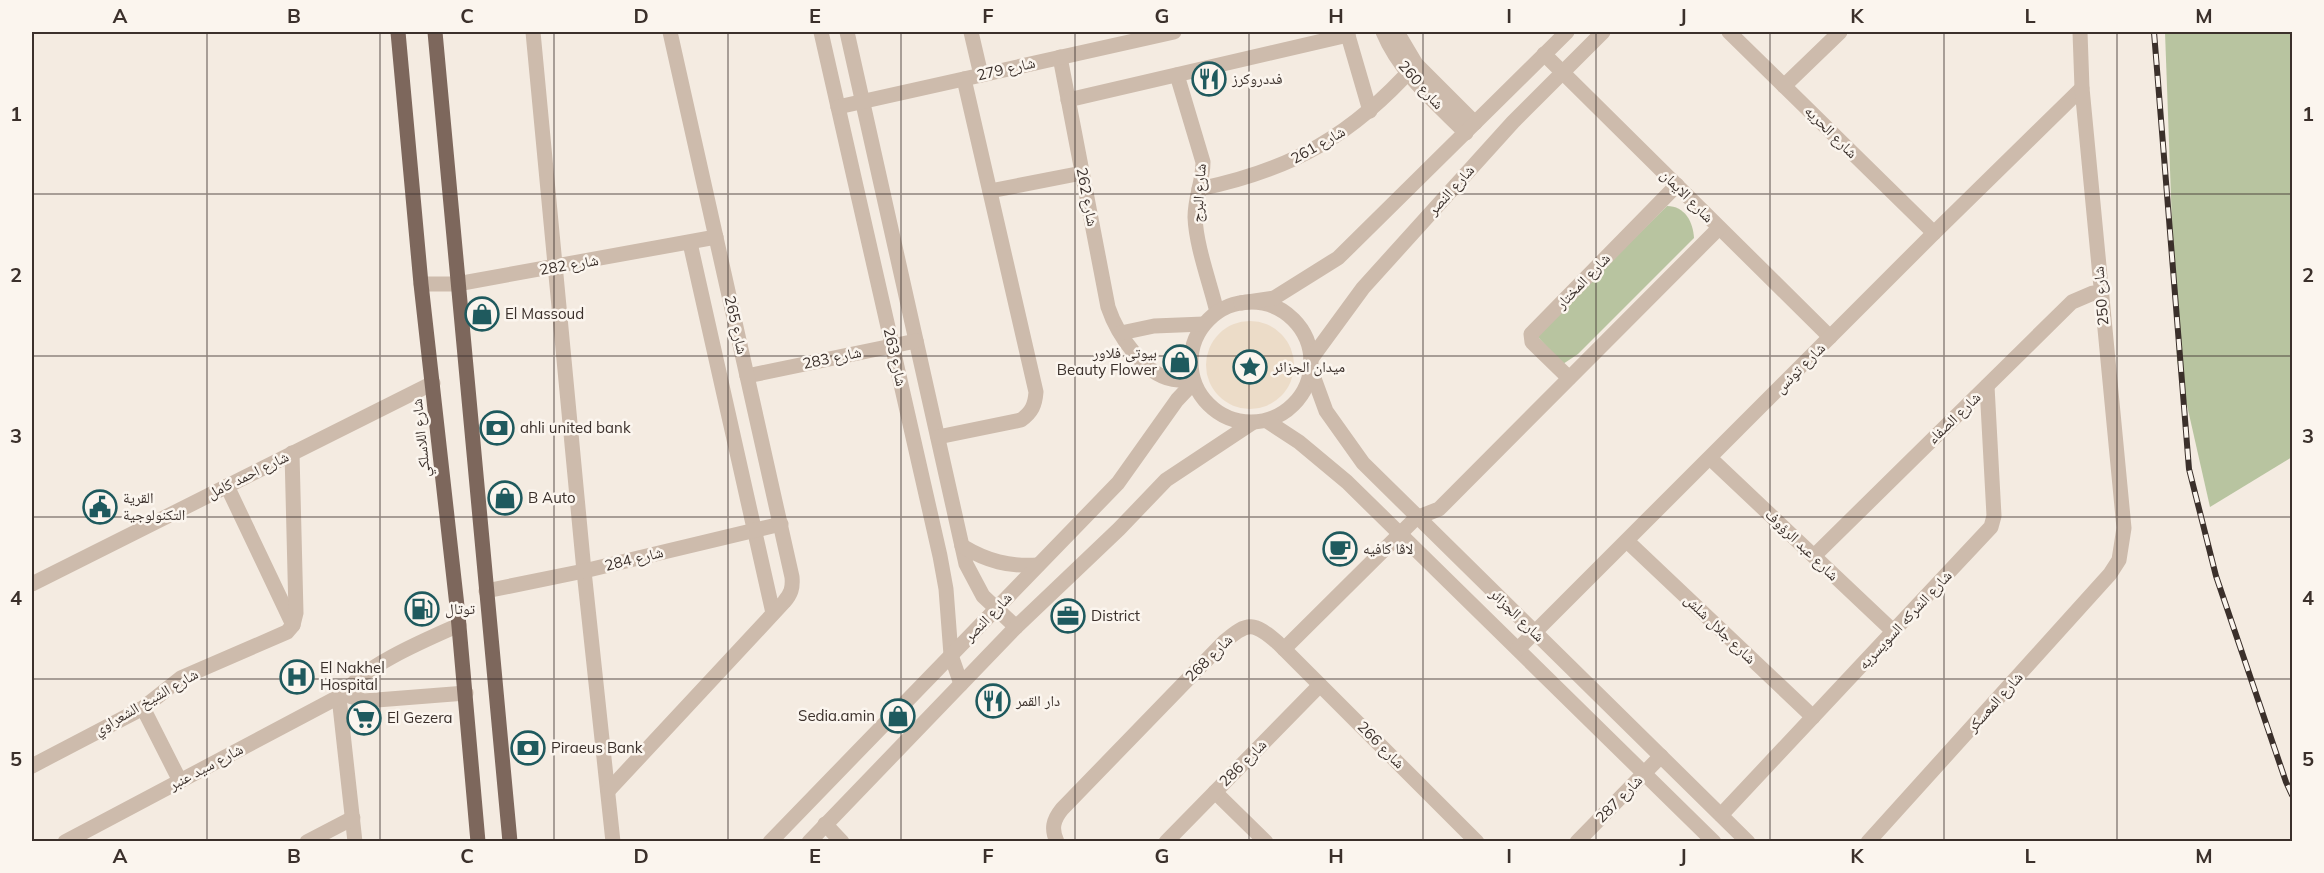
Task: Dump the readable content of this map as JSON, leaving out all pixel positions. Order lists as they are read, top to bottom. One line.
{"streets":{"main road":["شارع اللاسلكي"],"street":["شارع 279","شارع 260","شارع الحريه","شارع 261","شارع النصر","شارع البرج","شارع الايمان","شارع 262","شارع 282","شارع المختار","شارع 250","شارع 265","شارع 263","شارع 283","شارع تونس","شارع الصفاء","شارع احمد كامل","شارع عبد الرؤوف","شارع 284","شارع الجزائر","شارع الشركه السويسريه","شارع جلال شلش","شارع 268","شارع الشيخ الشعراوي","شارع المعسكر","شارع 266","شارع 286","شارع سيد عنبر","شارع 287"]},"crossings":[["شارع 279","شارع 262"],["شارع 279","شارع 263"],["شارع 260","شارع 261"],["شارع 260","شارع النصر"],["شارع الحريه","شارع تونس"],["شارع 261","شارع البرج"],["شارع النصر","شارع البرج"],["شارع النصر","شارع الايمان"],["شارع النصر","شارع 262"],["شارع النصر","شارع 263"],["شارع النصر","شارع الجزائر"],["شارع البرج","شارع 262"],["شارع البرج","شارع الجزائر"],["شارع الايمان","شارع المختار"],["شارع الايمان","شارع تونس"],["شارع 262","شارع الجزائر"],["شارع 282","شارع 265"],["شارع 282","شارع اللاسلكي"],["شارع 250","شارع تونس"],["شارع 250","شارع الصفاء"],["شارع 250","شارع المعسكر"],["شارع 265","شارع 283"],["شارع 265","شارع 284"],["شارع 263","شارع 283"],["شارع تونس","شارع عبد الرؤوف"],["شارع تونس","شارع الجزائر"],["شارع تونس","شارع جلال شلش"],["شارع الصفاء","شارع عبد الرؤوف"],["شارع الصفاء","شارع الشركه السويسريه"],["شارع اللاسلكي","شارع احمد كامل"],["شارع اللاسلكي","شارع سيد عنبر"],["شارع عبد الرؤوف","شارع الشركه السويسريه"],["شارع الجزائر","شارع الشركه السويسريه"],["شارع الجزائر","شارع 287"],["شارع الشركه السويسريه","شارع جلال شلش"],["شارع 268","شارع 266"],["شارع 266","شارع 286"]],"places":{"restaurant":["فددروكرز","دار القمر"],"shop":["El Massoud","بيوتى فلاور Beauty Flower","B Auto","Sedia.amin"],"place":["ميدان الجزائر"],"bank":["ahli united bank","Piraeus Bank"],"public building":["القرية التكنولوجية"],"cafe":["لاڤا كافيه"],"fuel station":["توتال"],"office":["District"],"hospital":["El Nakhel Hospital"],"supermarket":["El Gezera"]},"grid":{"columns":["A","B","C","D","E","F","G","H","I","J","K","L","M"],"rows":["1","2","3","4","5"]}}
